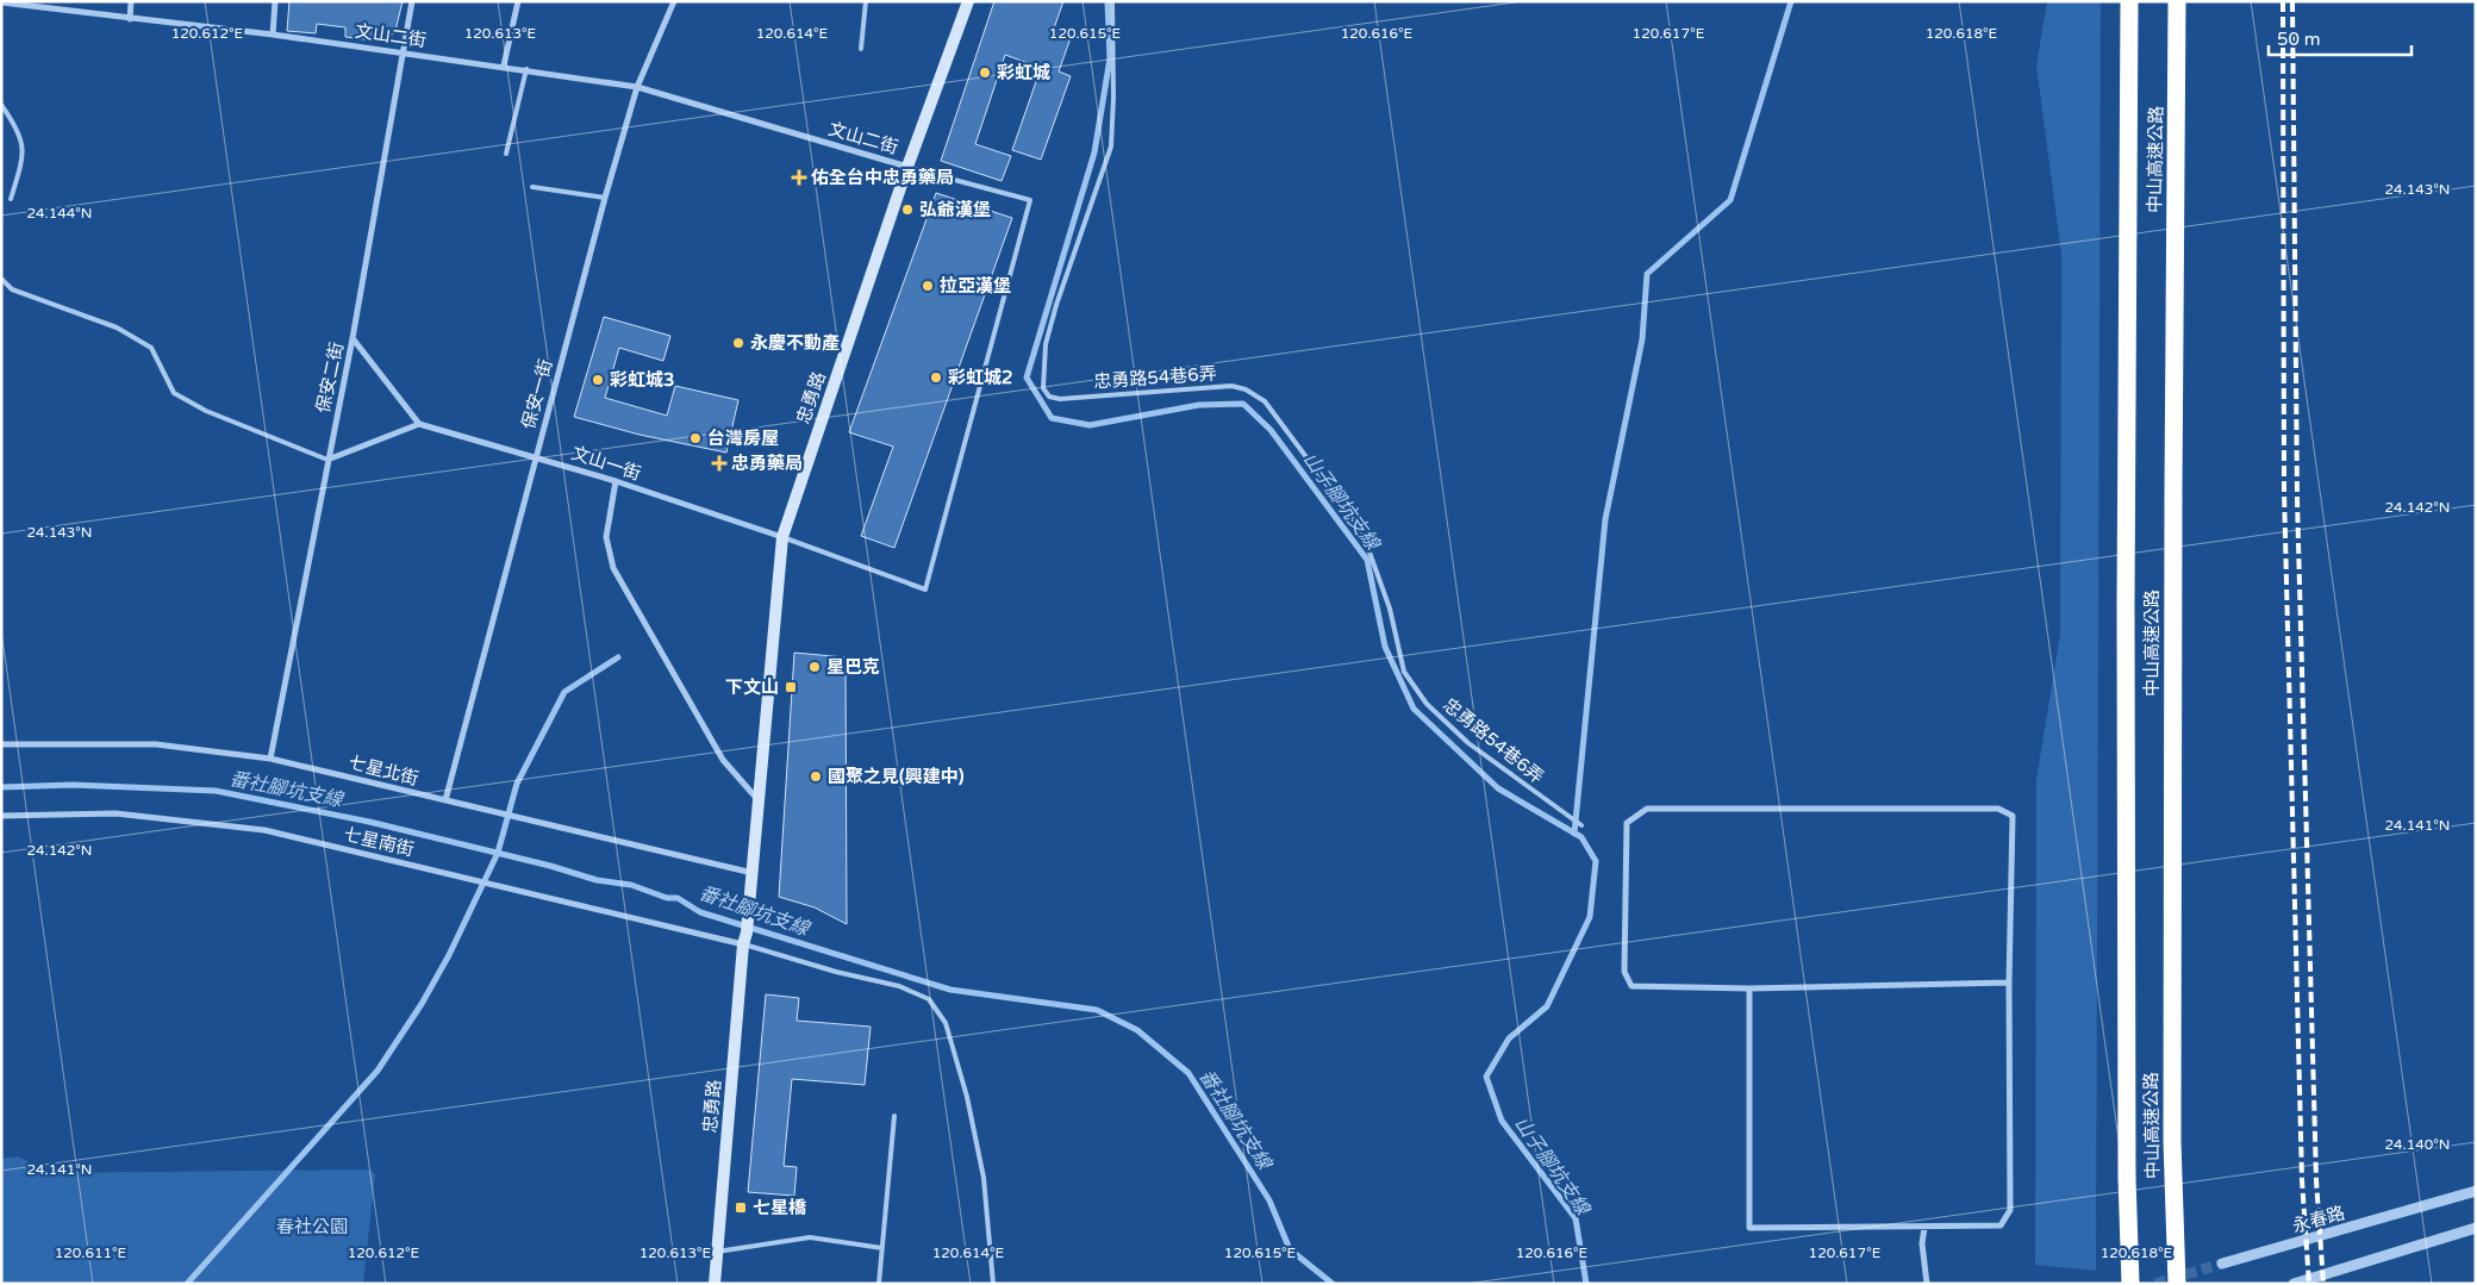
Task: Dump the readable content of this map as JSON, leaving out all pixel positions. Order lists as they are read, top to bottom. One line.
{"streets":{"highway":["中山高速公路"],"main road":["忠勇路"],"street":["文山二街","保安二街","保安一街","文山一街","七星北街","七星南街","永春路"],"lane":["忠勇路54巷6弄"]},"crossings":[["文山二街","保安二街"],["文山二街","保安一街"],["文山二街","忠勇路"],["保安二街","七星北街"],["保安一街","文山一街"],["保安一街","七星北街"],["忠勇路","文山一街"],["忠勇路","七星北街"],["忠勇路","七星南街"]],"water":["山子腳坑支線","番社腳坑支線"],"parks":["春社公園"],"places":{"other":["彩虹城","弘爺漢堡","拉亞漢堡","永慶不動產","彩虹城2","彩虹城3","台灣房屋","星巴克","國聚之見(興建中)"],"health":["佑全台中忠勇藥局","忠勇藥局"],"transit":["下文山","七星橋"]},"scale_bar":"50 m","coordinates":["120.612°E","120.613°E","120.614°E","120.615°E","120.616°E","120.617°E","120.618°E","24.143°N","24.144°N","24.142°N","24.141°N","24.140°N","120.611°E"]}
